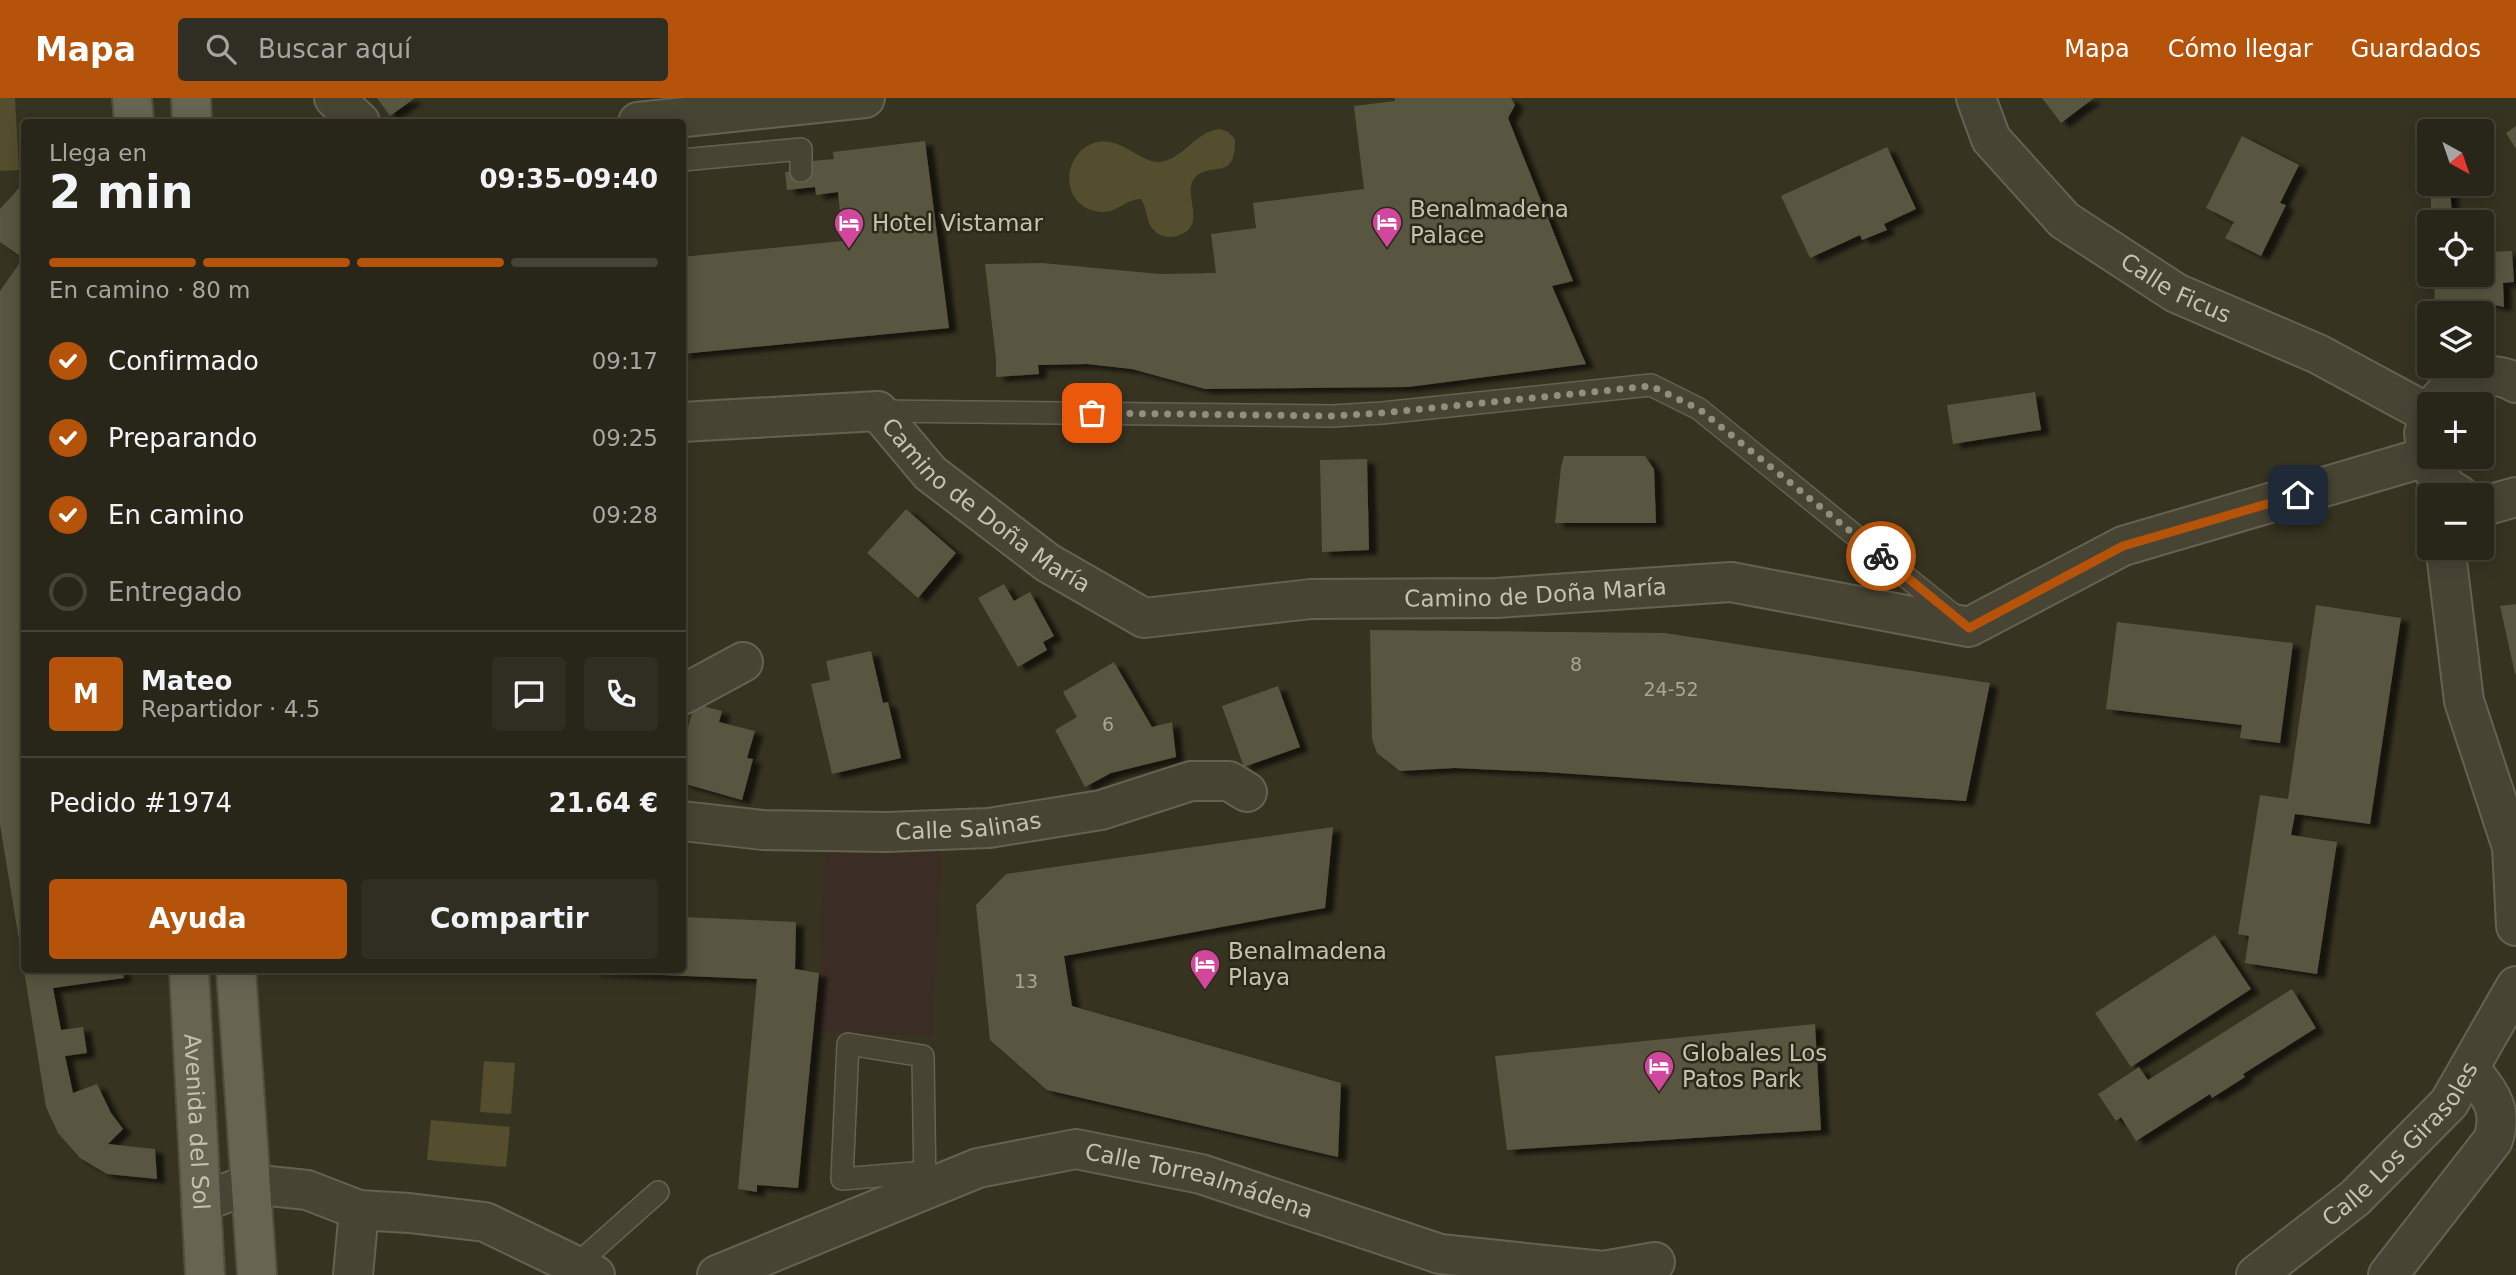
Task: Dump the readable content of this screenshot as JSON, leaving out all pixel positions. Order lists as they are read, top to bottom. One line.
{"streets":{"main road":["Avenida del Sol"],"street":["Calle Ficus","Camino de Doña María","Calle Salinas","Calle Los Girasoles","Calle Torrealmádena"]},"places":{"hotel":["Benalmadena Palace","Hotel Vistamar","Benalmadena Playa","Globales Los Patos Park"]},"house_numbers":["8","24-52","6","13"],"north":"bottom right","page":{"header":"Mapa","search":"Buscar aquí","nav":["Mapa","Cómo llegar","Guardados"],"map_buttons":["+","−"],"heading":["2 min","Llega en","09:35–09:40"],"panel":["Mateo","Repartidor · 4.5","Pedido #1974","21.64 €"],"bar":"En camino · 80 m","list":[["Confirmado","09:17"],["Preparando","09:25"],["En camino","09:28"],"Entregado"],"round":"M","buttons":["Ayuda","Compartir"]}}
